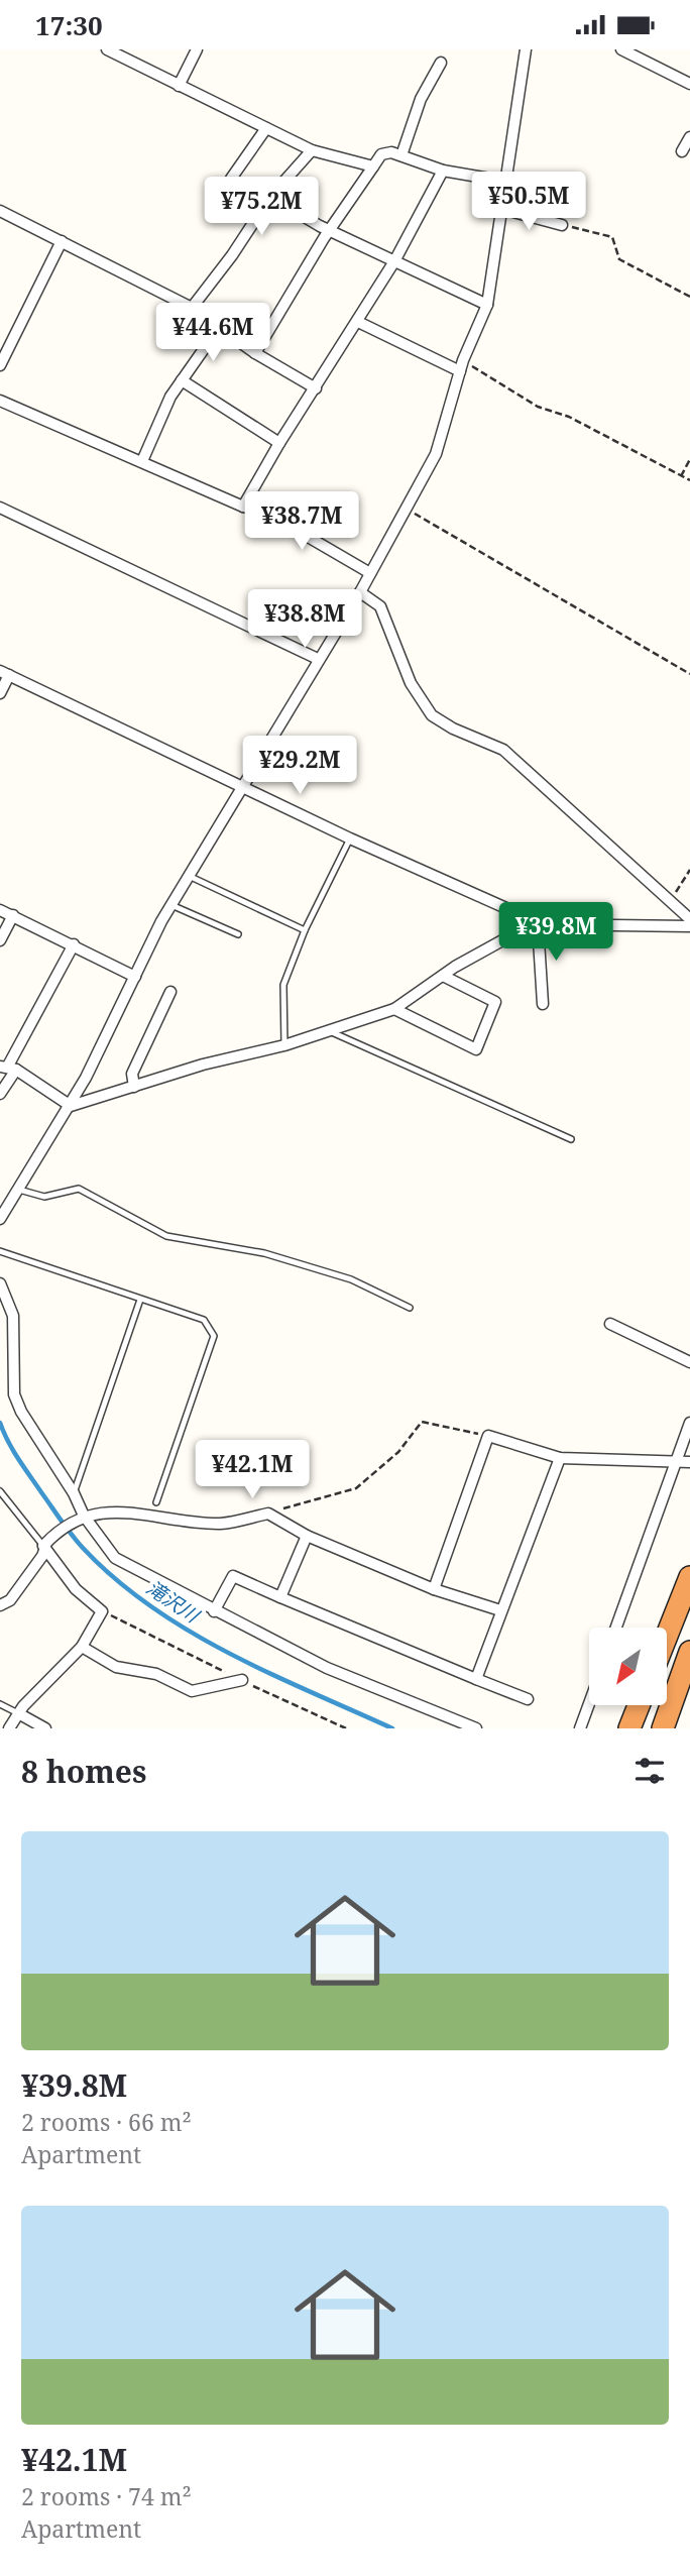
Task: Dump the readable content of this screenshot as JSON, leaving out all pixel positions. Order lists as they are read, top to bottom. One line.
{"water":["滝沢川"],"north":"bottom left","page":{"status":"17:30","price":["¥50.5M","¥75.2M","¥44.6M","¥38.7M","¥38.8M","¥29.2M","¥39.8M","¥42.1M"],"heading":"8 homes","list":[{"name":"¥39.8M","note":"2 rooms · 66 m² · Apartment"},{"name":"¥42.1M","note":"2 rooms · 74 m² · Apartment"}]}}
